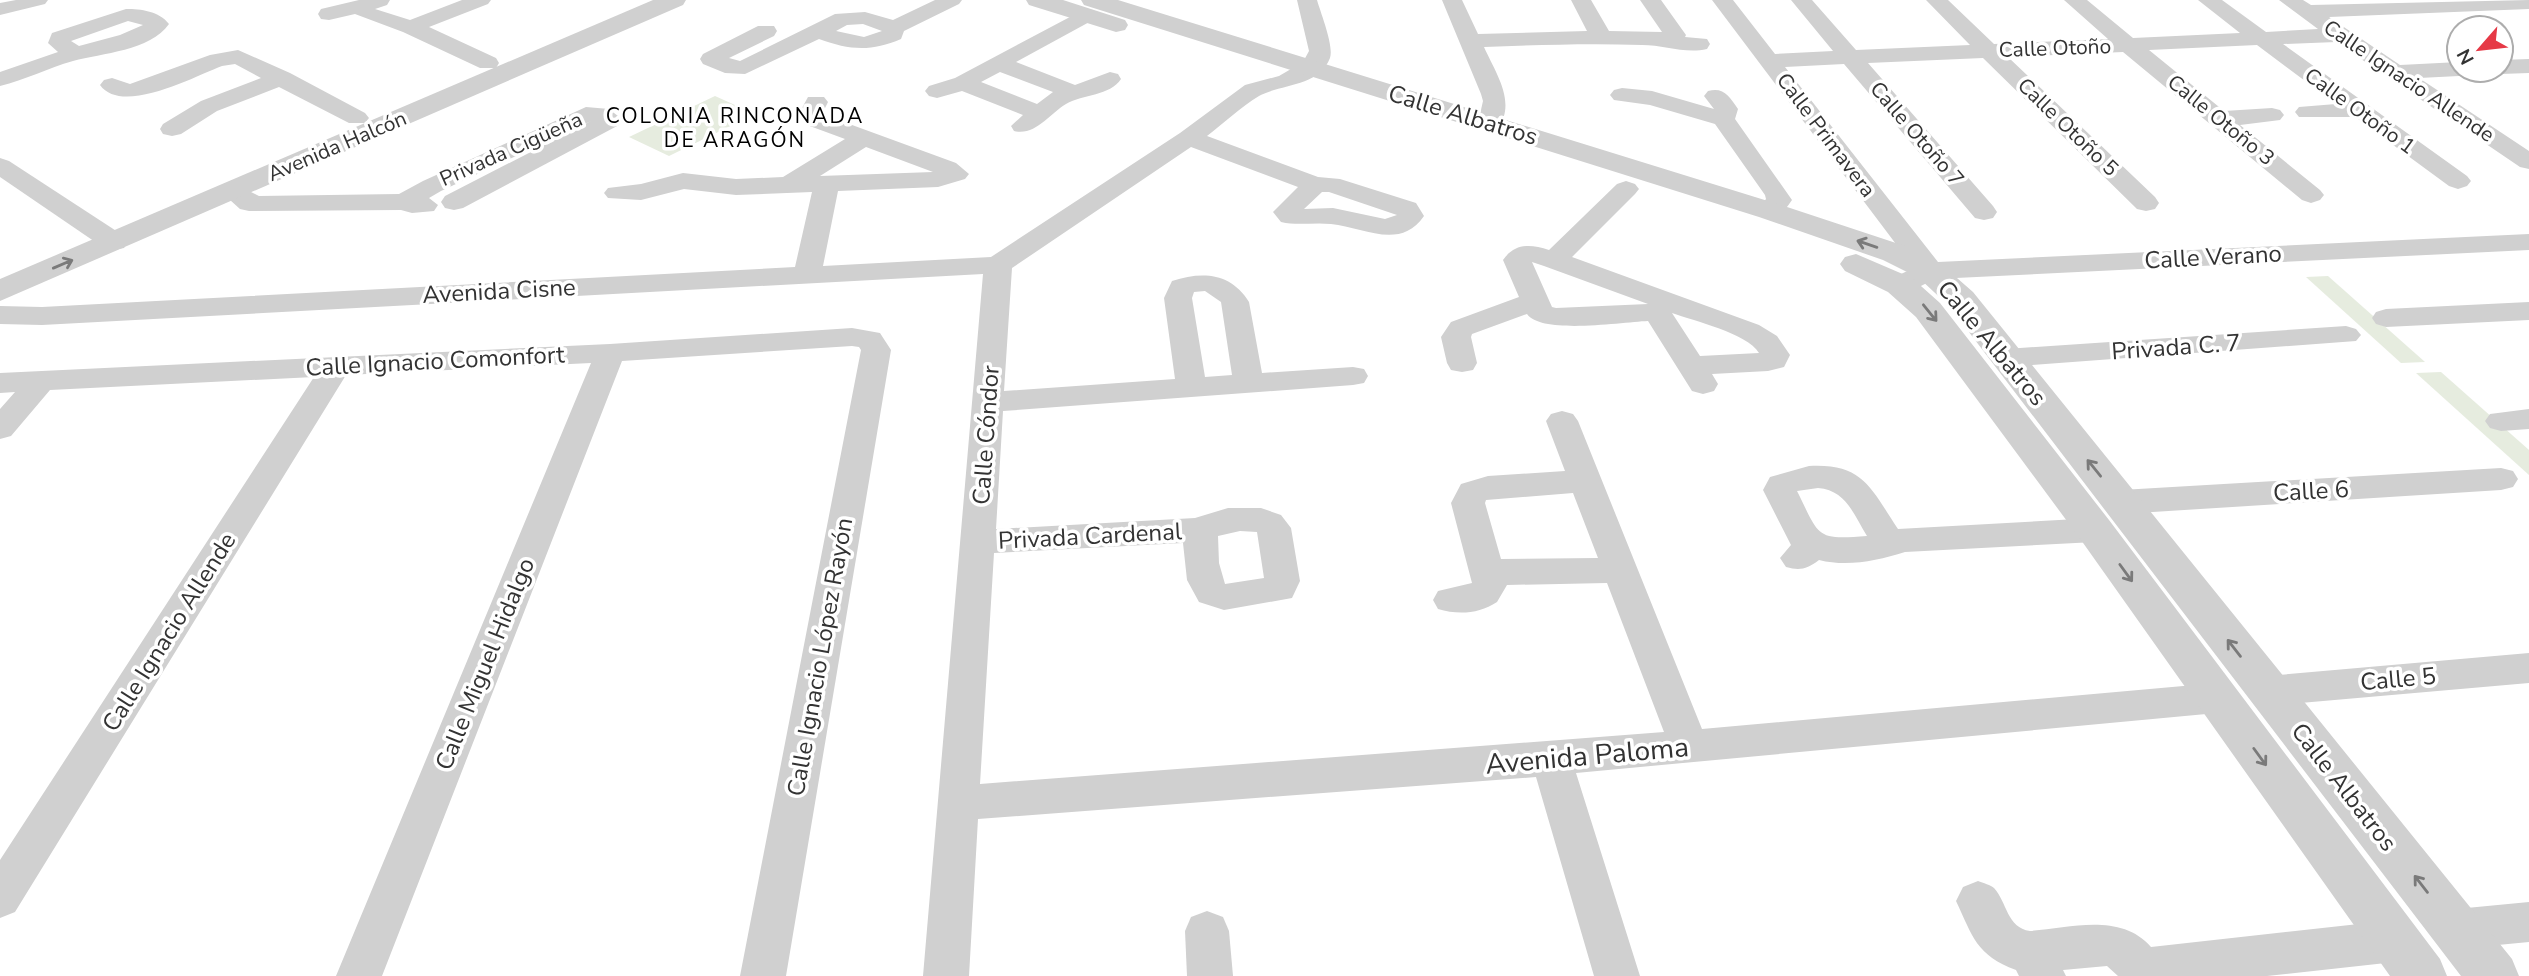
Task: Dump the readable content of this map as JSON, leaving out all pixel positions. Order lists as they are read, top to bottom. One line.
{"streets":{"street":["Calle Otoño","Calle Ignacio Allende","Calle Otoño 1","Calle Albatros","Calle Otoño 3","Calle Otoño 5","Calle Otoño 7","Calle Primavera","Avenida Halcón","Privada Cigüeña","Calle Verano","Avenida Cisne","Privada C. 7","Calle Ignacio Comonfort","Calle Cóndor","Calle 6","Privada Cardenal","Calle Ignacio López Rayón","Calle Miguel Hidalgo","Calle 5","Avenida Paloma"]},"crossings":[["Calle Otoño","Calle Ignacio Allende"],["Calle Otoño","Calle Otoño 1"],["Calle Otoño","Calle Otoño 3"],["Calle Otoño","Calle Otoño 5"],["Calle Otoño","Calle Otoño 7"],["Calle Otoño","Calle Primavera"],["Calle Ignacio Allende","Calle Ignacio Comonfort"],["Calle Albatros","Calle Primavera"],["Calle Albatros","Calle Verano"],["Calle Albatros","Privada C. 7"],["Calle Albatros","Calle 6"],["Calle Albatros","Calle 5"],["Calle Albatros","Avenida Paloma"],["Calle Primavera","Calle Verano"],["Avenida Halcón","Privada Cigüeña"],["Avenida Cisne","Calle Cóndor"],["Calle Ignacio Comonfort","Calle Ignacio López Rayón"],["Calle Ignacio Comonfort","Calle Miguel Hidalgo"],["Calle Cóndor","Privada Cardenal"],["Calle Cóndor","Avenida Paloma"]],"districts":["COLONIA RINCONADA DE ARAGÓN"],"north":"bottom left"}
